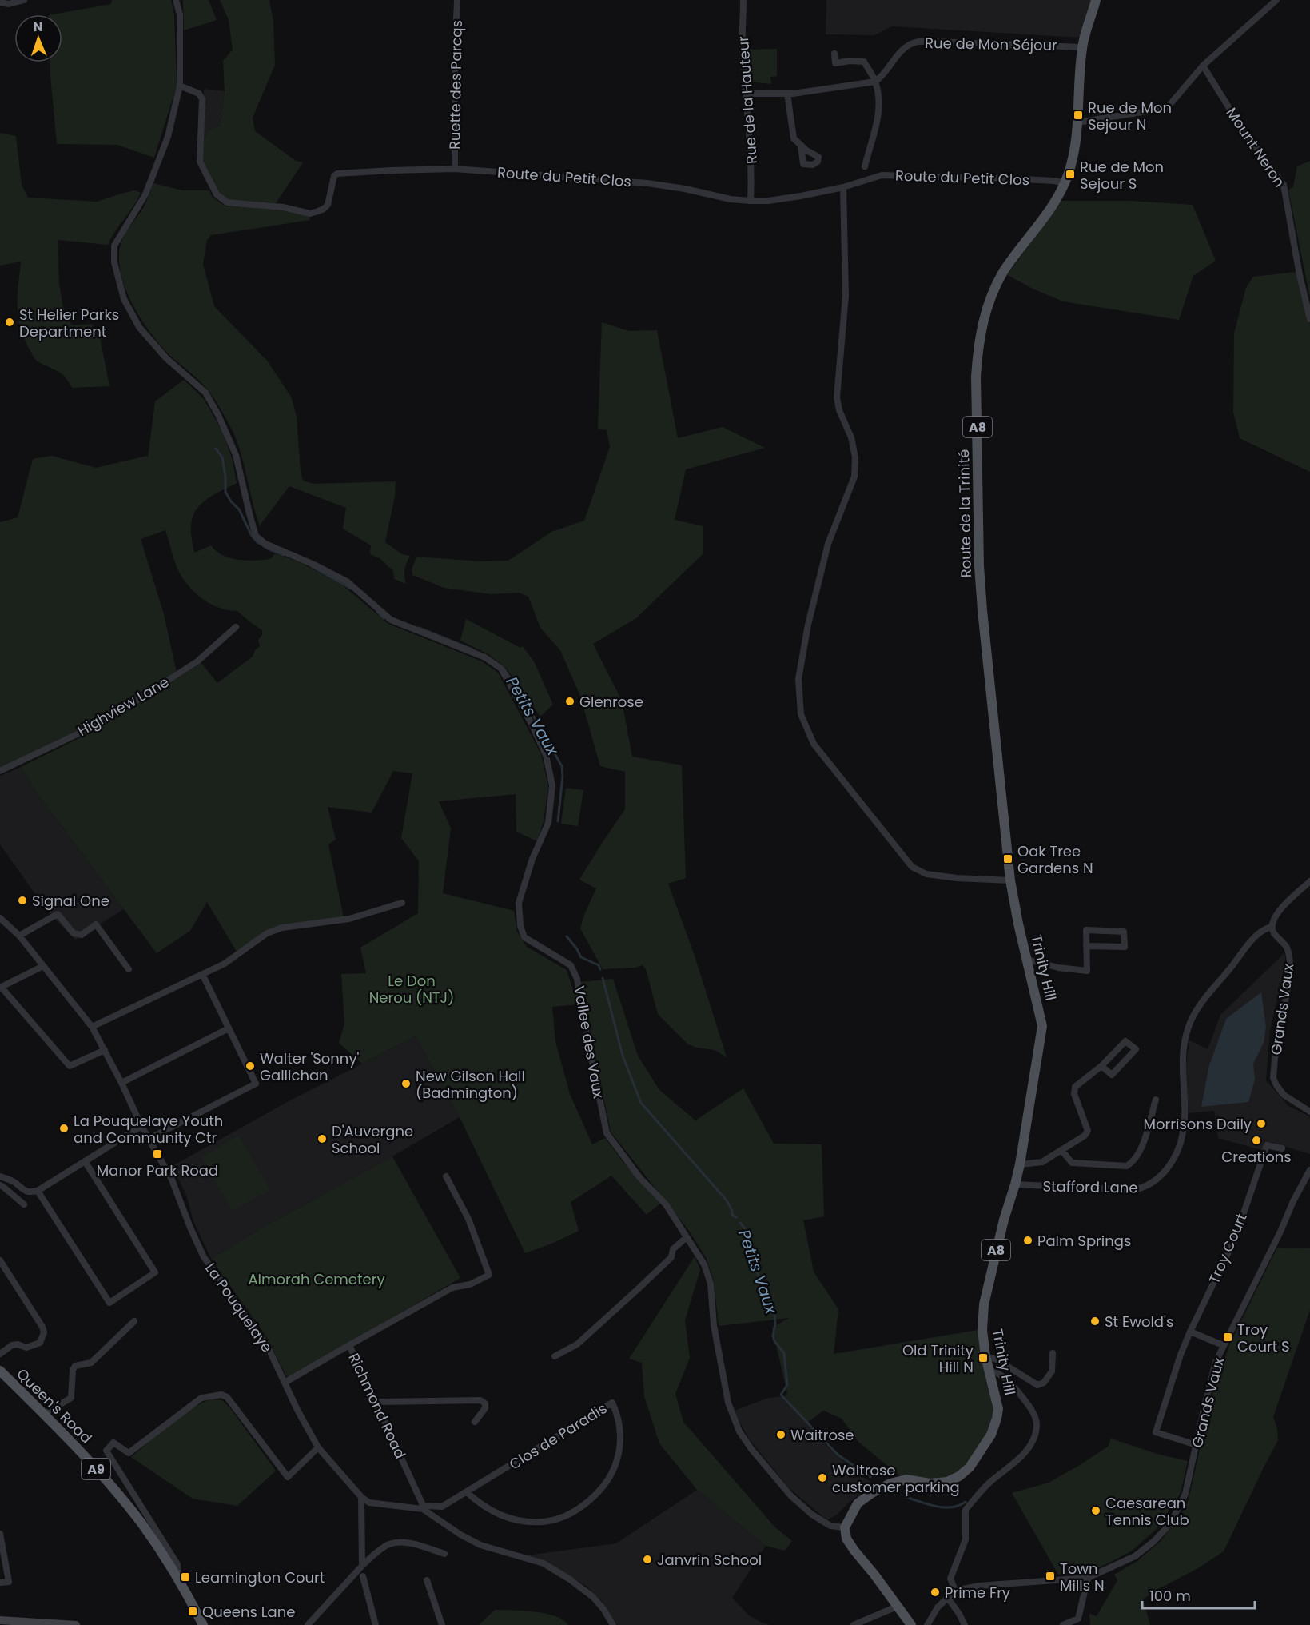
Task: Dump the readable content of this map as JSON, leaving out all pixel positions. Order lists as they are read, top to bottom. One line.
{"streets":{"main road":["A8","Route de la Trinité","Trinity Hill","Queen's Road","A9"],"street":["Rue de Mon Séjour","Ruette des Parcqs","Rue de la Hauteur","Mount Neron","Route du Petit Clos","Highview Lane","Grands Vaux","Vallee des Vaux","Stafford Lane","Troy Court","La Pouquelaye","Richmond Road","Clos de Paradis"]},"crossings":[["Rue de Mon Séjour","Route de la Trinité"],["Ruette des Parcqs","Route du Petit Clos"],["Rue de la Hauteur","Route du Petit Clos"],["Route du Petit Clos","Route de la Trinité"],["Route du Petit Clos","Vallee des Vaux"],["Route de la Trinité","Trinity Hill"],["Trinity Hill","Vallee des Vaux"],["Trinity Hill","Stafford Lane"],["Grands Vaux","Stafford Lane"],["La Pouquelaye","Richmond Road"],["Richmond Road","Clos de Paradis"]],"water":["Petits Vaux"],"parks":["Le Don Nerou (NTJ)","Almorah Cemetery"],"places":{"transit":["Rue de Mon Sejour N","Rue de Mon Sejour S","Oak Tree Gardens N","Manor Park Road","Troy Court S","Old Trinity Hill N","Town Mills N","Leamington Court","Queens Lane"],"other":["St Helier Parks Department","Glenrose","Signal One","Walter 'Sonny' Gallichan","New Gilson Hall (Badmington)","Morrisons Daily","La Pouquelaye Youth and Community Ctr","D'Auvergne School","Creations","Palm Springs","St Ewold's","Waitrose","Waitrose customer parking","Caesarean Tennis Club","Janvrin School","Prime Fry"]},"scale_bar":"100 m","north":"top"}
